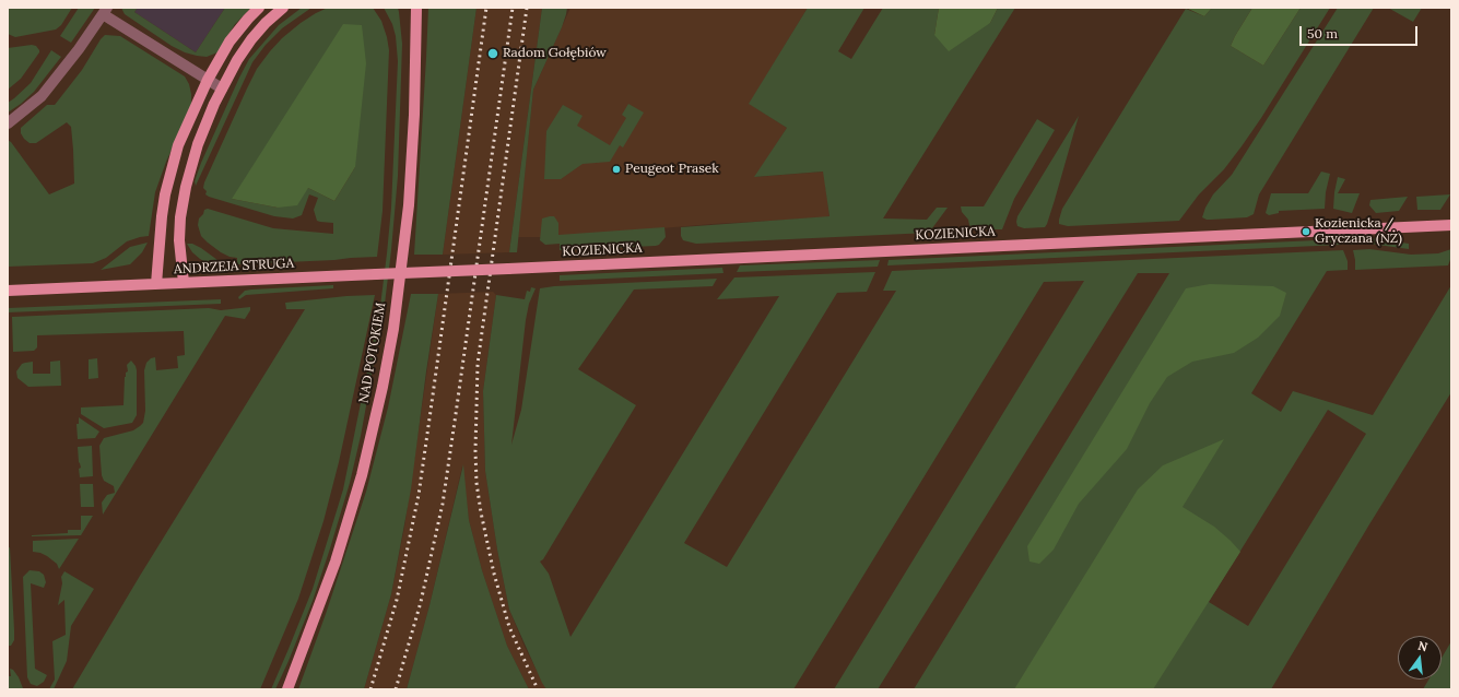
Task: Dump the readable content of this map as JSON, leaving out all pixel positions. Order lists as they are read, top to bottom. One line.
{"streets":{"main road":["KOZIENICKA","ANDRZEJA STRUGA","NAD POTOKIEM"]},"crossings":[["KOZIENICKA","ANDRZEJA STRUGA"]],"places":["Radom Gołębiów","Peugeot Prasek","Kozienicka / Gryczana (NŻ)"],"scale_bar":"50 m","north":"top"}
